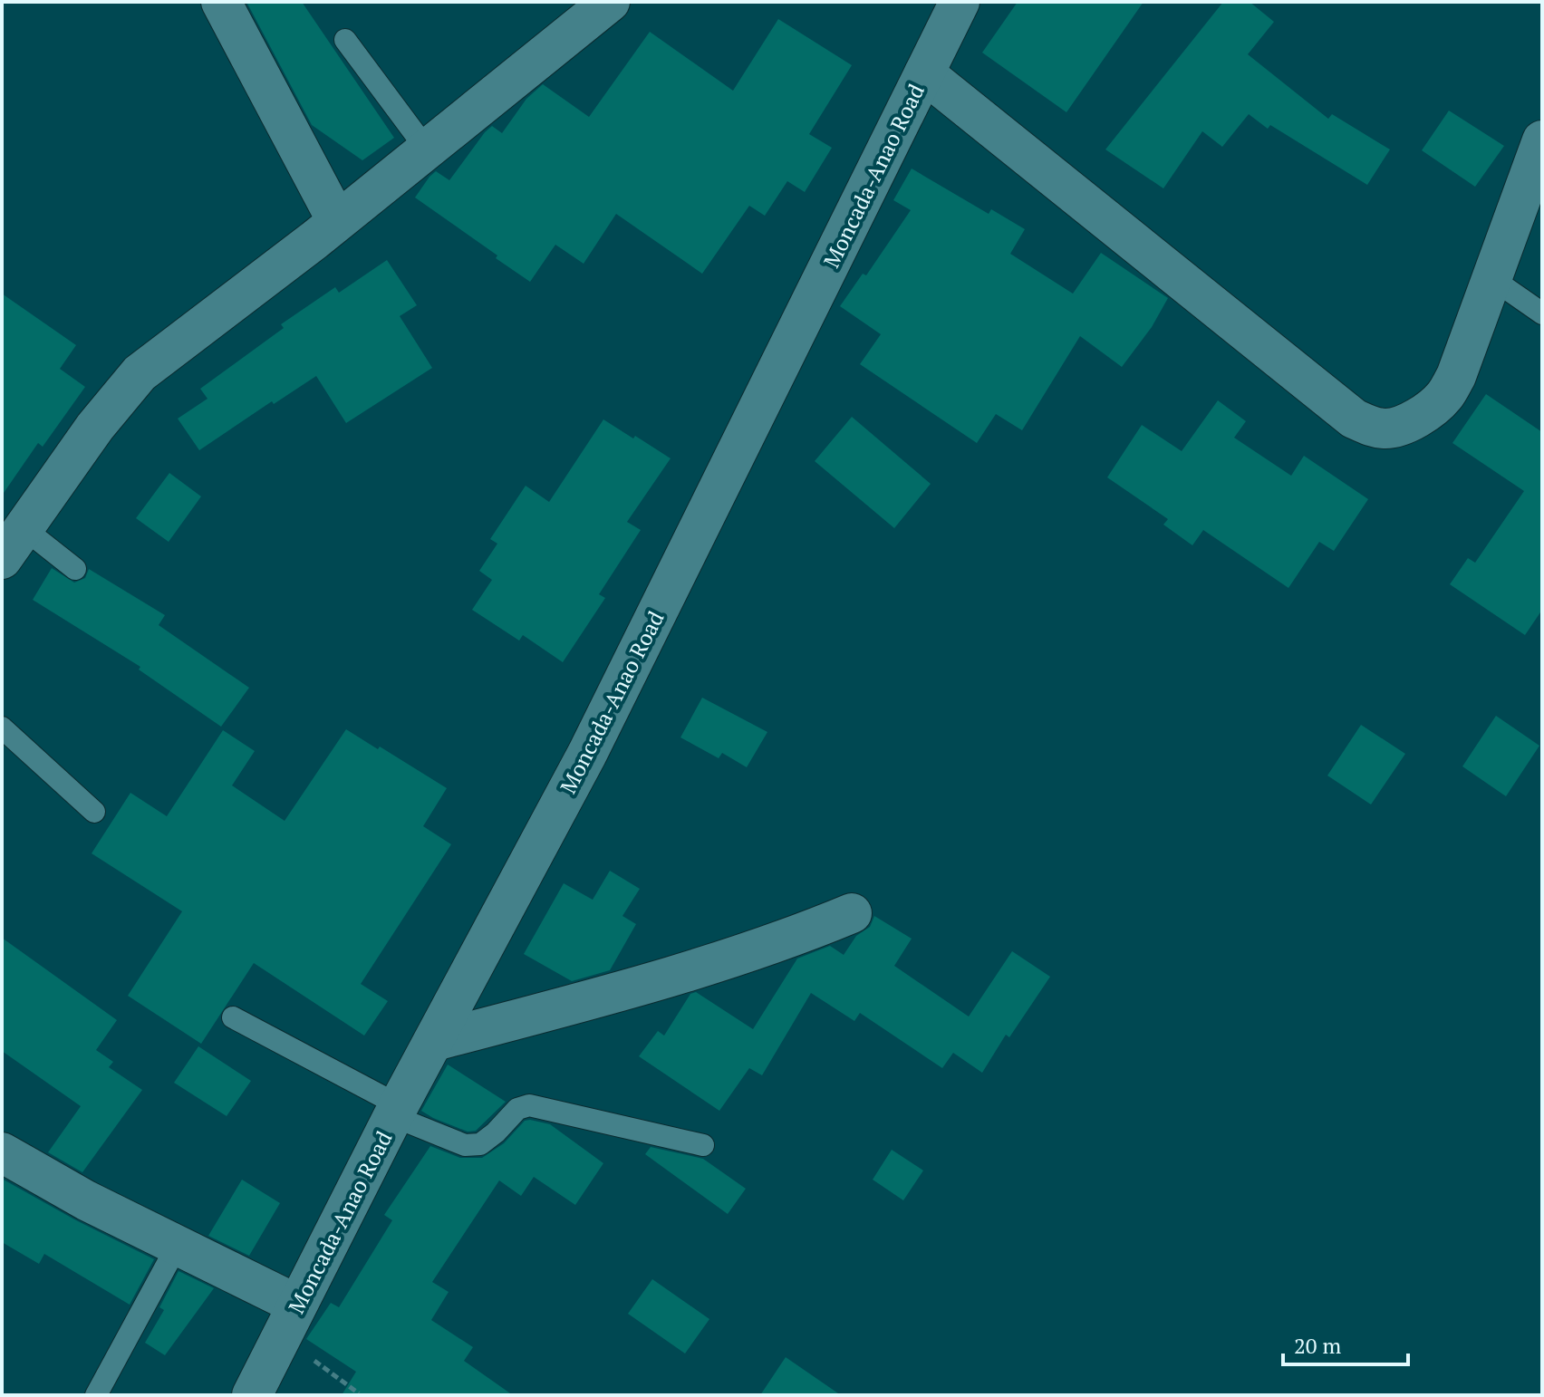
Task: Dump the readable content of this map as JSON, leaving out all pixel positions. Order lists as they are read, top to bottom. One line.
{"streets":{"street":["Moncada-Anao Road"]},"scale_bar":"20 m"}
